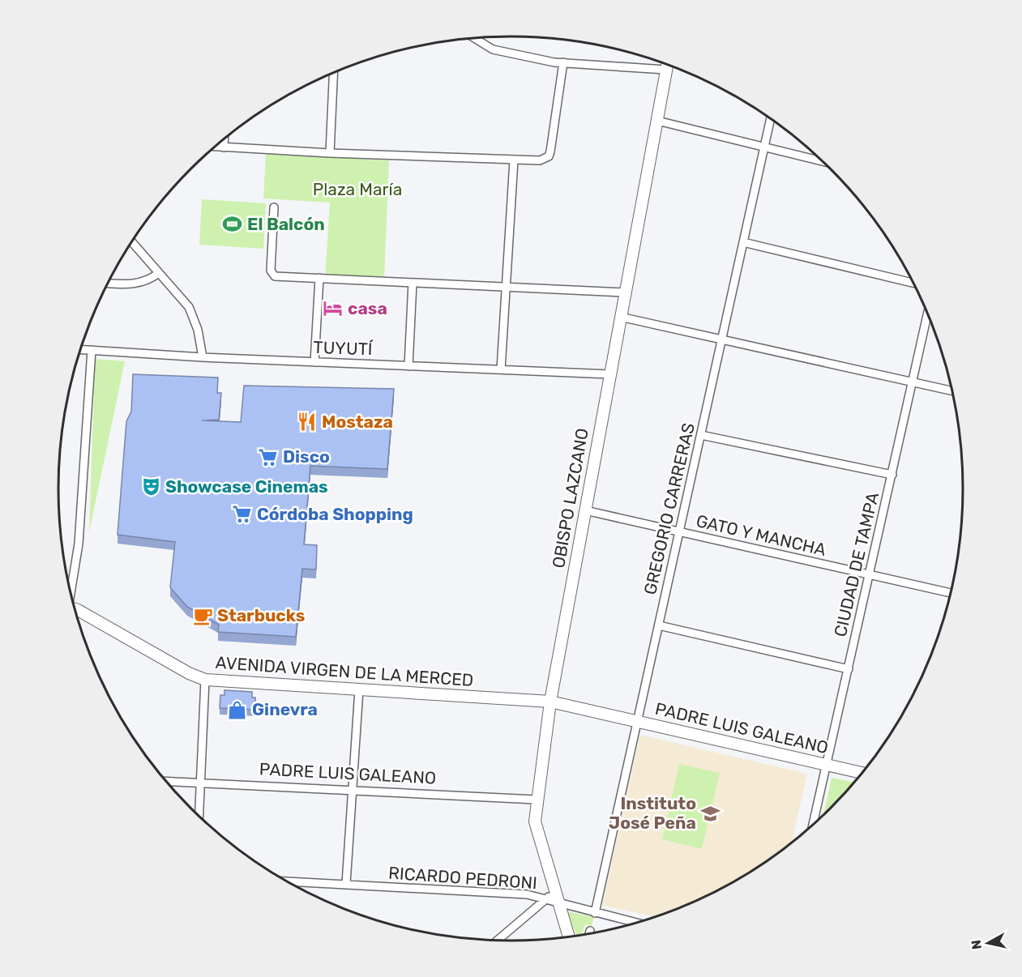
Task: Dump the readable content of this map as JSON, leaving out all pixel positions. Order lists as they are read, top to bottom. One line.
{"streets":{"main road":["OBISPO LAZCANO","AVENIDA VIRGEN DE LA MERCED","PADRE LUIS GALEANO"],"street":["TUYUTÍ","GREGORIO CARRERAS","GATO Y MANCHA","CIUDAD DE TAMPA","RICARDO PEDRONI"]},"crossings":[["TUYUTÍ","OBISPO LAZCANO"],["OBISPO LAZCANO","GATO Y MANCHA"],["OBISPO LAZCANO","AVENIDA VIRGEN DE LA MERCED"],["OBISPO LAZCANO","PADRE LUIS GALEANO"],["OBISPO LAZCANO","RICARDO PEDRONI"],["GREGORIO CARRERAS","GATO Y MANCHA"],["GREGORIO CARRERAS","PADRE LUIS GALEANO"],["GREGORIO CARRERAS","RICARDO PEDRONI"],["GATO Y MANCHA","CIUDAD DE TAMPA"],["CIUDAD DE TAMPA","PADRE LUIS GALEANO"],["AVENIDA VIRGEN DE LA MERCED","PADRE LUIS GALEANO"]],"parks":["Plaza María"],"places":{"sports":["El Balcón"],"hotel":["casa"],"restaurant":["Mostaza"],"supermarket":["Disco","Córdoba Shopping"],"theatre":["Showcase Cinemas"],"cafe":["Starbucks"],"shop":["Ginevra"],"school or university":["Instituto José Peña"]},"north":"left"}
